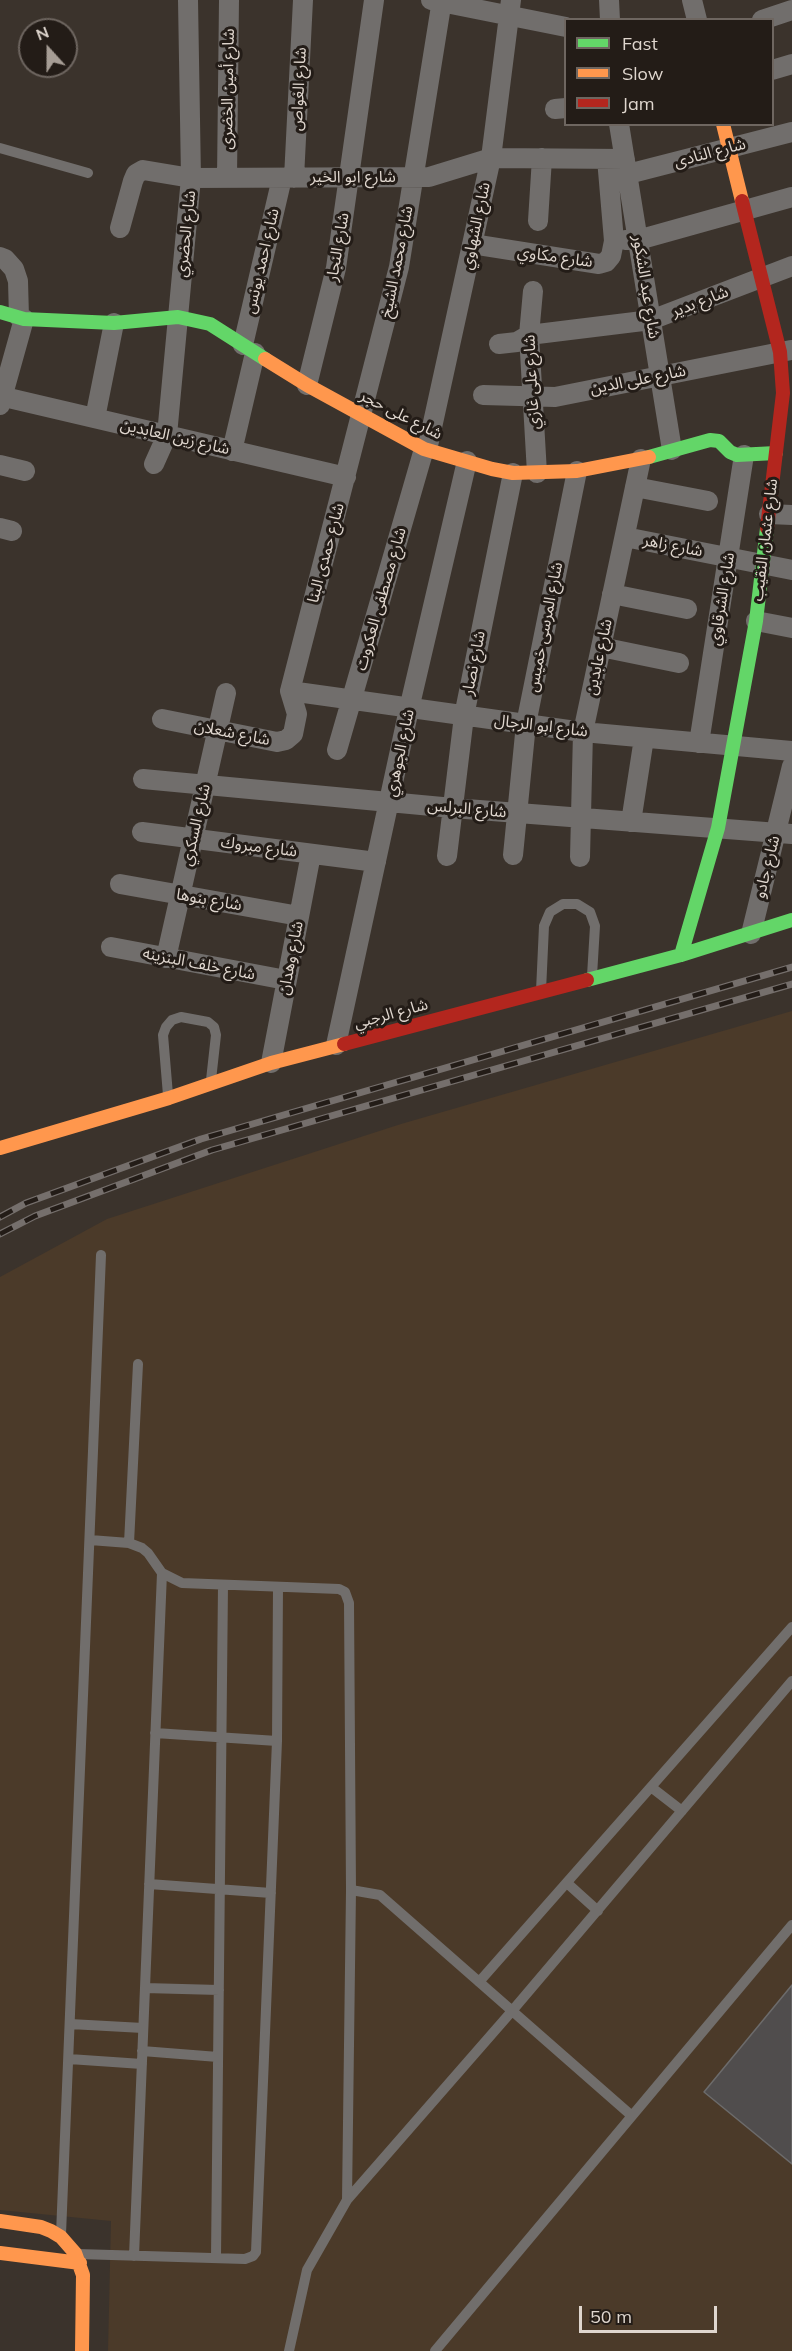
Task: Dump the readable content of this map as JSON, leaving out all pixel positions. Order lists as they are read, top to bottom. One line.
{"streets":{"street":["شارع أمين الخضرى","شارع الغواص","شارع النادى","شارع ابو الخير","شارع الشهاوي","شارع الحضري","شارع النجار","شارع مكاوي","شارع احمد يونس","شارع محمد الشيخ","شارع عبد الشكور","شارع بدير","شارع على الدين","شارع على غازي","شارع على حجر","شارع زين العابدين","شارع عثمان النقيب","شارع زاهر","شارع حمدى البنا","شارع مصطفى العكروت","شارع الشرقاوي","شارع المرسى خميس","شارع عابدين","شارع نصار","شارع ابو الرجال","شارع شعلان","شارع الجوهري","شارع البرلس","شارع السكري","شارع مبروك","شارع جادو","شارع بنوها","شارع وهدان","شارع خلف البنزينه","شارع الرجبي"]},"crossings":[["شارع أمين الخضرى","شارع ابو الخير"],["شارع الغواص","شارع ابو الخير"],["شارع الغواص","شارع احمد يونس"],["شارع النادى","شارع ابو الخير"],["شارع النادى","شارع مكاوي"],["شارع النادى","شارع عبد الشكور"],["شارع النادى","شارع عثمان النقيب"],["شارع ابو الخير","شارع الشهاوي"],["شارع ابو الخير","شارع الحضري"],["شارع ابو الخير","شارع النجار"],["شارع ابو الخير","شارع مكاوي"],["شارع ابو الخير","شارع احمد يونس"],["شارع ابو الخير","شارع محمد الشيخ"],["شارع ابو الخير","شارع عبد الشكور"],["شارع الشهاوي","شارع مكاوي"],["شارع الشهاوي","شارع على حجر"],["شارع الشهاوي","شارع مصطفى العكروت"],["شارع الحضري","شارع على حجر"],["شارع الحضري","شارع زين العابدين"],["شارع النجار","شارع على حجر"],["شارع مكاوي","شارع عبد الشكور"],["شارع احمد يونس","شارع على حجر"],["شارع احمد يونس","شارع زين العابدين"],["شارع محمد الشيخ","شارع على حجر"],["شارع محمد الشيخ","شارع حمدى البنا"],["شارع عبد الشكور","شارع بدير"],["شارع عبد الشكور","شارع على الدين"],["شارع عبد الشكور","شارع على حجر"],["شارع بدير","شارع على غازي"],["شارع بدير","شارع عثمان النقيب"],["شارع على الدين","شارع على غازي"],["شارع على الدين","شارع عثمان النقيب"],["شارع على غازي","شارع على حجر"],["شارع على حجر","شارع حمدى البنا"],["شارع على حجر","شارع مصطفى العكروت"],["شارع على حجر","شارع الشرقاوي"],["شارع على حجر","شارع المرسى خميس"],["شارع على حجر","شارع عابدين"],["شارع على حجر","شارع نصار"],["شارع على حجر","شارع الجوهري"],["شارع زين العابدين","شارع حمدى البنا"],["شارع عثمان النقيب","شارع زاهر"],["شارع عثمان النقيب","شارع ابو الرجال"],["شارع عثمان النقيب","شارع البرلس"],["شارع عثمان النقيب","شارع الرجبي"],["شارع زاهر","شارع الشرقاوي"],["شارع زاهر","شارع عابدين"],["شارع حمدى البنا","شارع ابو الرجال"],["شارع حمدى البنا","شارع شعلان"],["شارع مصطفى العكروت","شارع ابو الرجال"],["شارع الشرقاوي","شارع ابو الرجال"],["شارع المرسى خميس","شارع ابو الرجال"],["شارع المرسى خميس","شارع البرلس"],["شارع عابدين","شارع ابو الرجال"],["شارع عابدين","شارع البرلس"],["شارع نصار","شارع ابو الرجال"],["شارع نصار","شارع البرلس"],["شارع ابو الرجال","شارع شعلان"],["شارع ابو الرجال","شارع الجوهري"],["شارع شعلان","شارع السكري"],["شارع الجوهري","شارع البرلس"],["شارع الجوهري","شارع مبروك"],["شارع الجوهري","شارع الرجبي"],["شارع البرلس","شارع السكري"],["شارع البرلس","شارع جادو"],["شارع السكري","شارع مبروك"],["شارع السكري","شارع بنوها"],["شارع السكري","شارع خلف البنزينه"],["شارع مبروك","شارع وهدان"],["شارع جادو","شارع الرجبي"],["شارع بنوها","شارع وهدان"],["شارع وهدان","شارع خلف البنزينه"],["شارع وهدان","شارع الرجبي"]],"legend":["Fast","Slow","Jam"],"scale_bar":"50 m","north":"top"}
